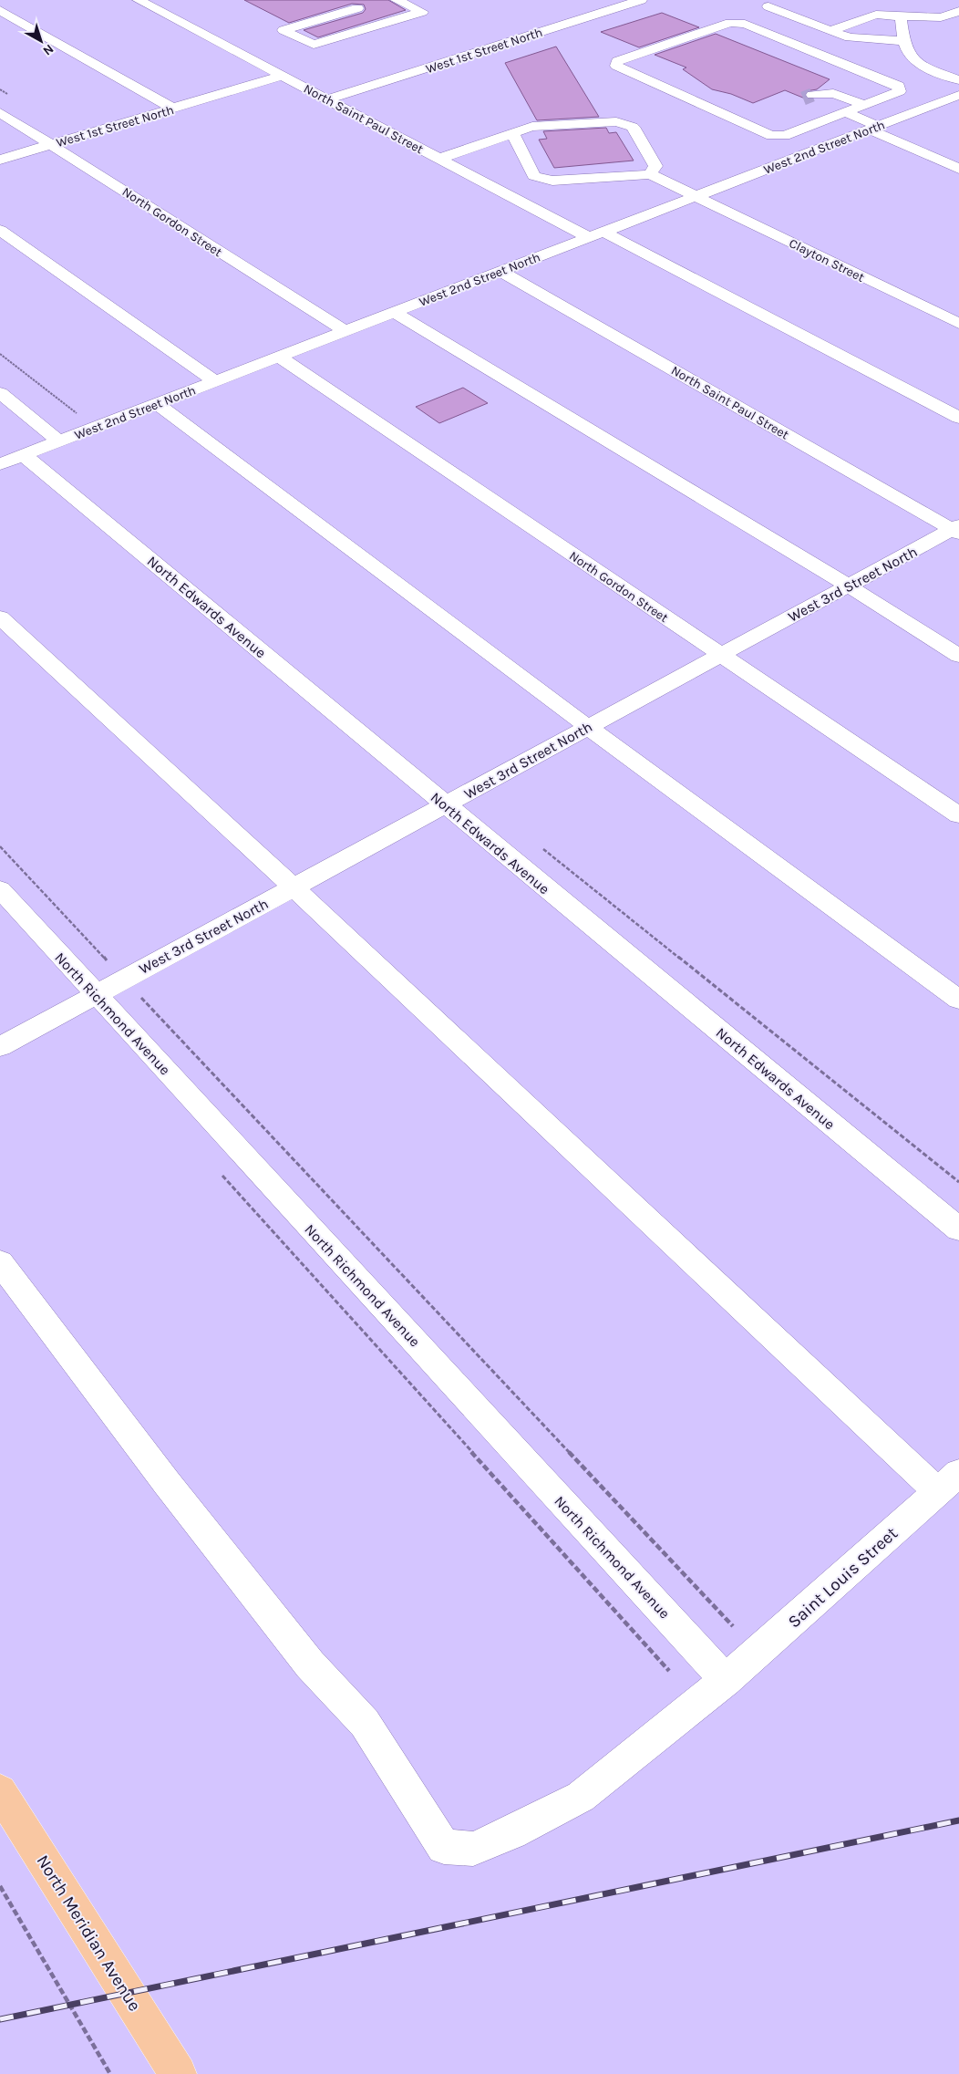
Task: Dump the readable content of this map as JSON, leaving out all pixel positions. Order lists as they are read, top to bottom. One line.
{"streets":{"main road":["North Meridian Avenue"],"street":["West 1st Street North","North Saint Paul Street","West 2nd Street North","North Gordon Street","Clayton Street","West 3rd Street North","North Edwards Avenue","North Richmond Avenue","Saint Louis Street"]},"crossings":[["West 1st Street North","North Saint Paul Street"],["West 1st Street North","North Gordon Street"],["North Saint Paul Street","West 2nd Street North"],["North Saint Paul Street","West 3rd Street North"],["West 2nd Street North","North Gordon Street"],["West 2nd Street North","Clayton Street"],["West 2nd Street North","North Edwards Avenue"],["North Gordon Street","West 3rd Street North"],["West 3rd Street North","North Edwards Avenue"],["West 3rd Street North","North Richmond Avenue"],["North Richmond Avenue","Saint Louis Street"]],"north":"bottom right"}
